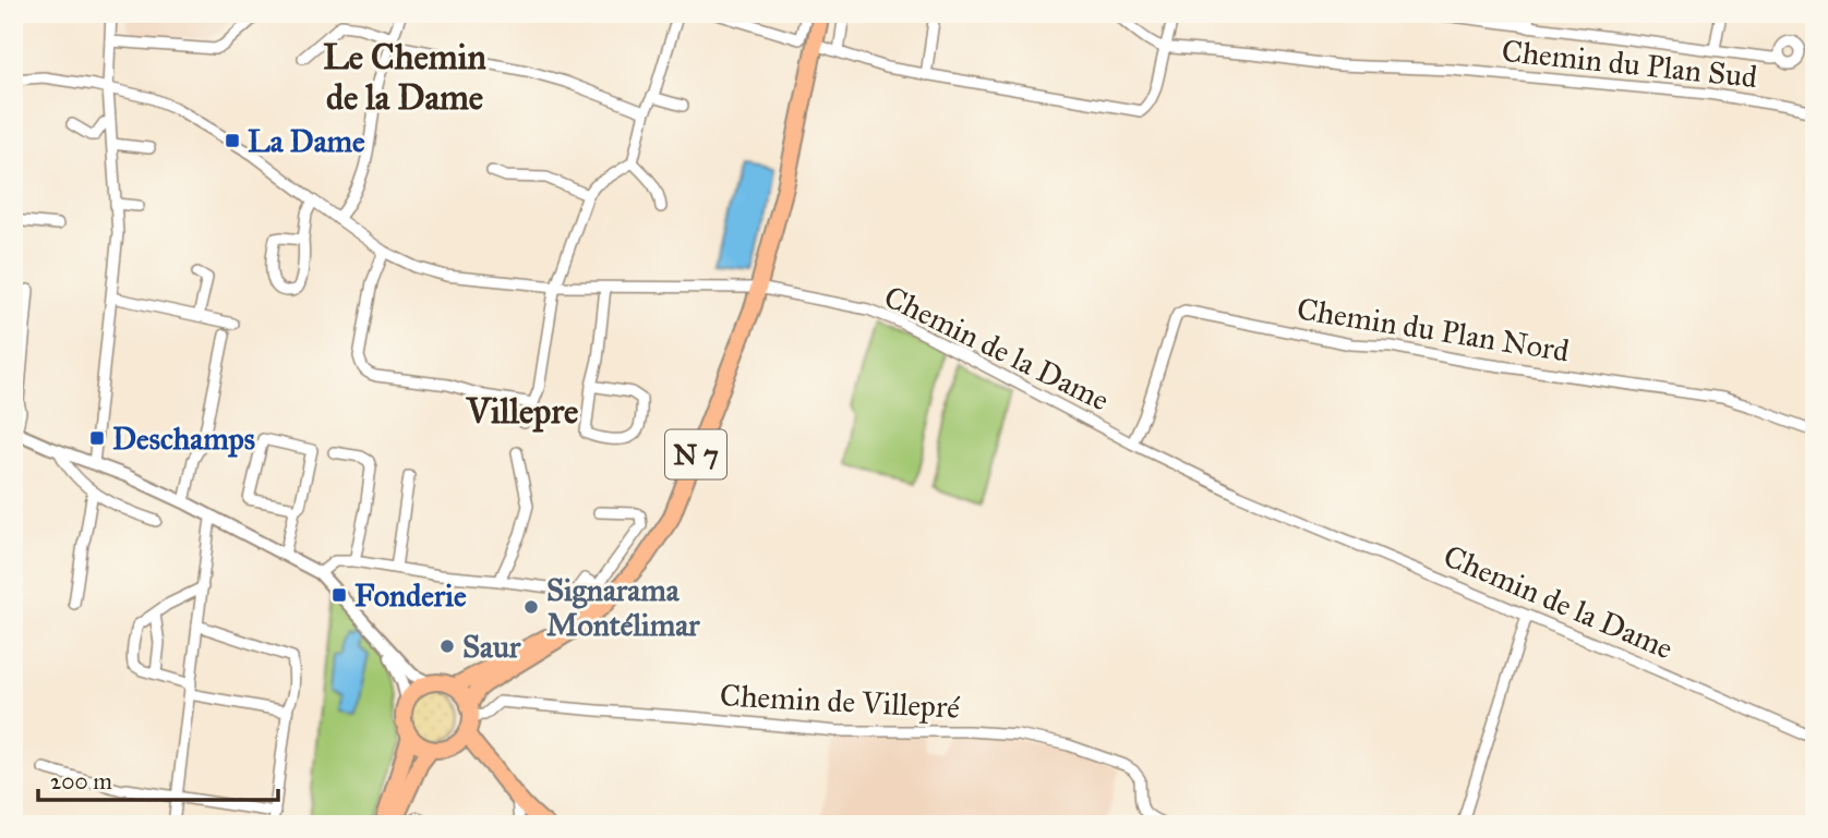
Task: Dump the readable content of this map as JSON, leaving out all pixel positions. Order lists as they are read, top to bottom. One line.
{"streets":{"main road":["N 7"],"street":["Chemin du Plan Sud","Chemin du Plan Nord","Chemin de la Dame","Chemin de Villepré"]},"crossings":[["Chemin du Plan Nord","Chemin de la Dame"],["Chemin de la Dame","N 7"],["N 7","Chemin de Villepré"]],"districts":["Le Chemin de la Dame","Villepre"],"places":{"transit":["La Dame","Deschamps","Fonderie"],"other":["Signarama Montélimar","Saur"]},"scale_bar":"200 m"}
